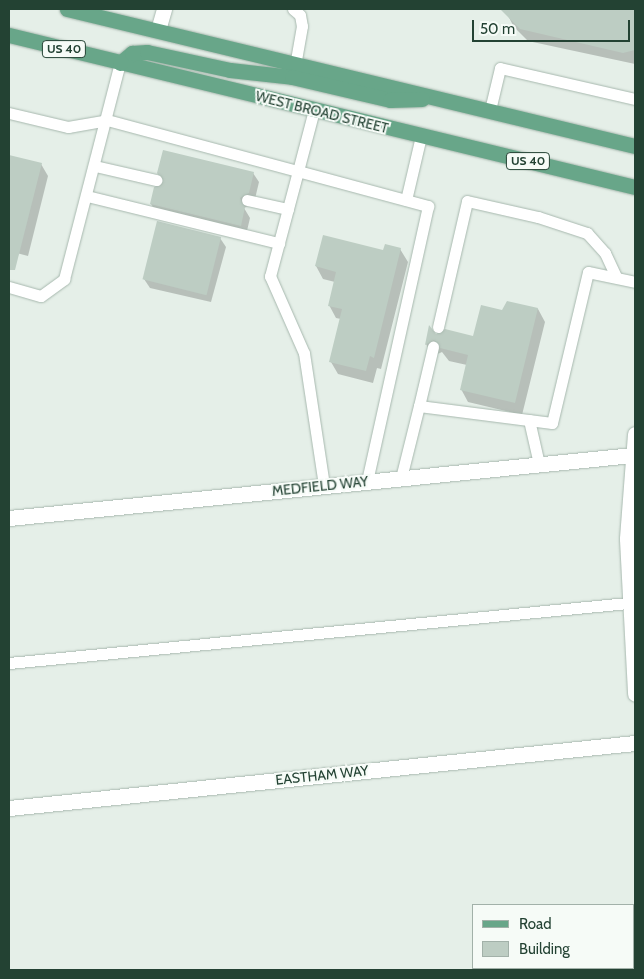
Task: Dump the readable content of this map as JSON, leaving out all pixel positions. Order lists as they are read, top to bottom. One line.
{"streets":{"main road":["US 40","WEST BROAD STREET"],"street":["MEDFIELD WAY","EASTHAM WAY"]},"legend":["Road","Building"],"scale_bar":"50 m"}
